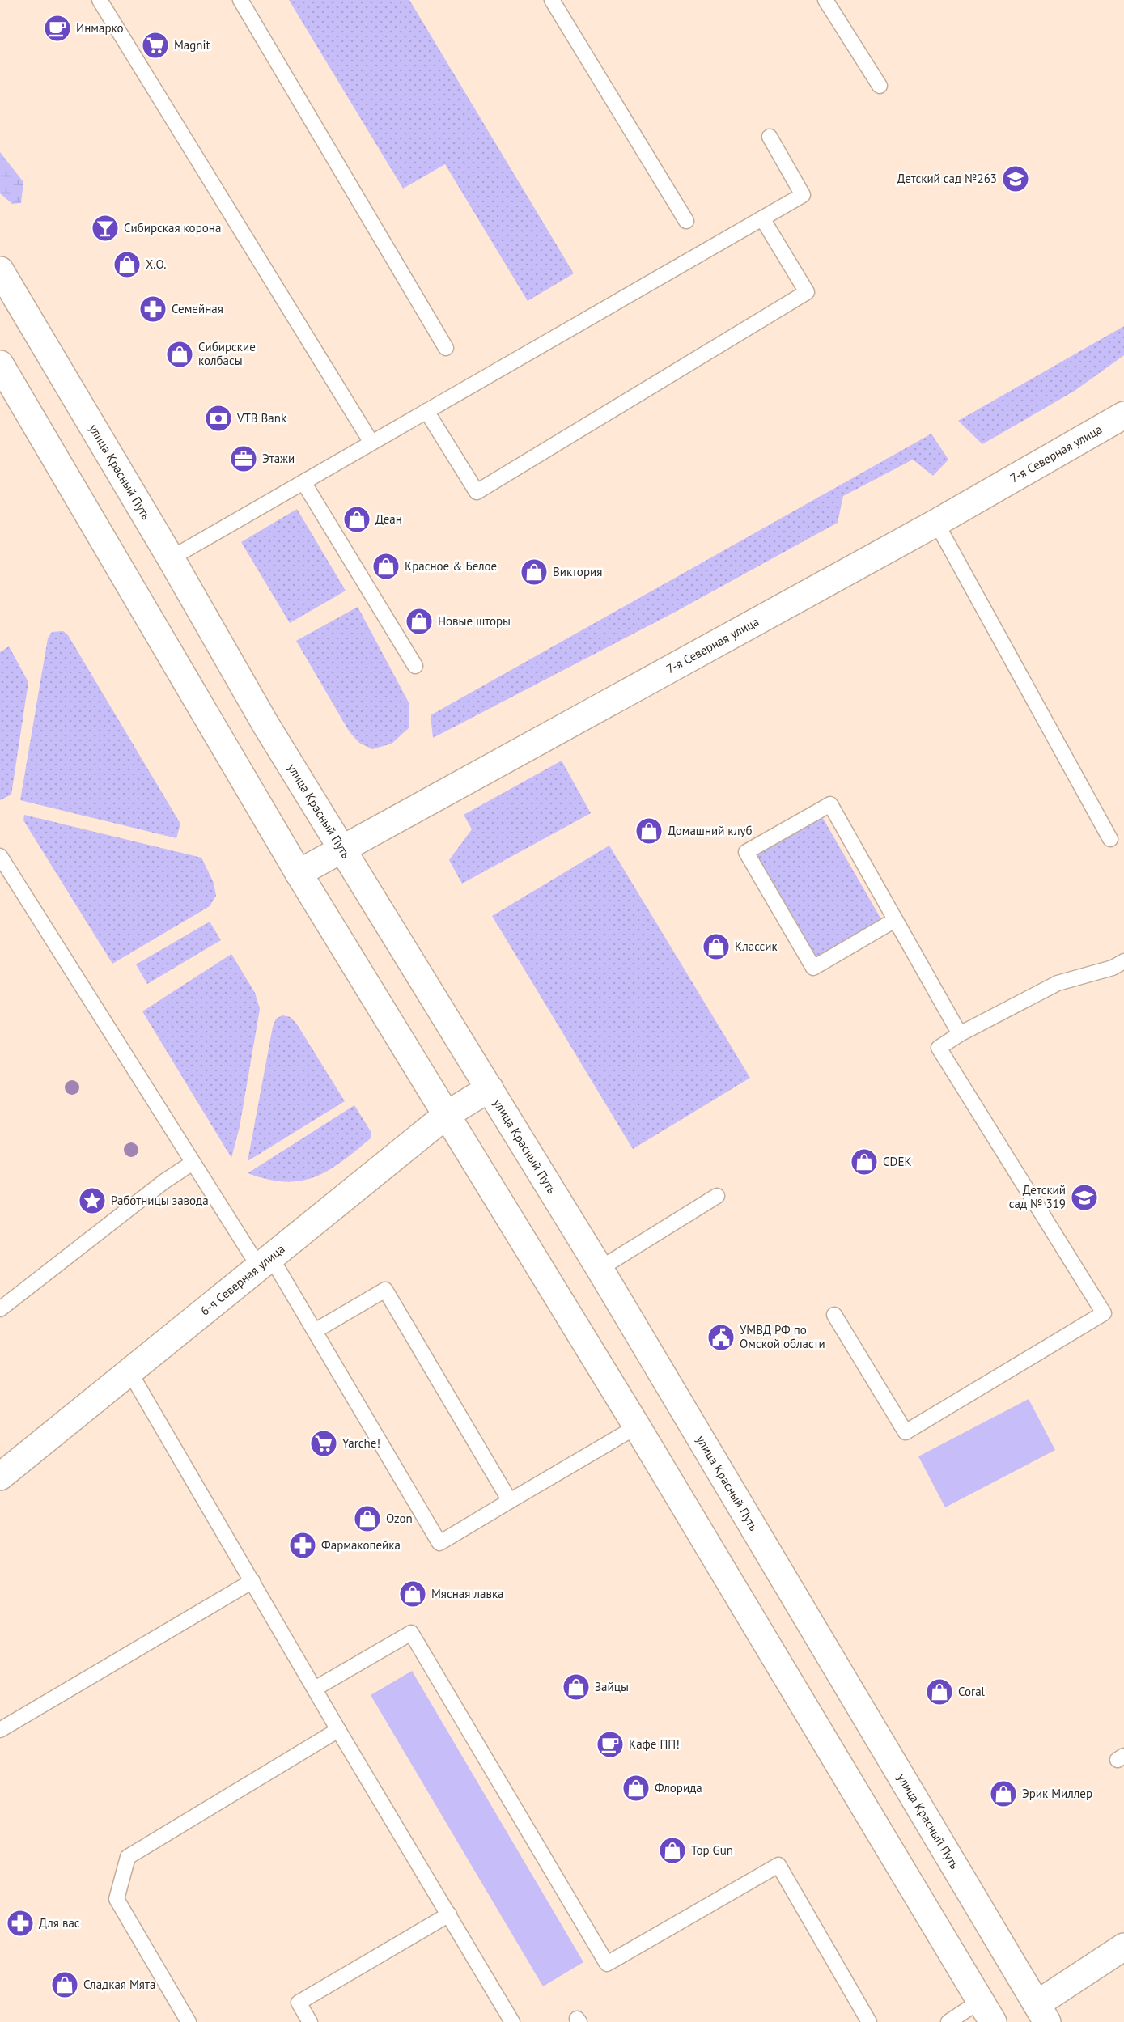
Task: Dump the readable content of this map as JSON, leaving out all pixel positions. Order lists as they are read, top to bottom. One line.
{"streets":{"main road":["7-я Северная улица","улица Красный Путь","6-я Северная улица"]},"crossings":[["7-я Северная улица","улица Красный Путь"],["улица Красный Путь","6-я Северная улица"]],"places":{"cafe":["Инмарко","Кафе ПП!"],"supermarket":["Magnit","Yarche!"],"school or university":["Детский сад №263","Детский сад № 319"],"bar":["Сибирская корона"],"shop":["X.O.","Сибирские колбасы","Деан","Красное & Белое","Виктория","Новые шторы","Домашний клуб","Классик","CDEK","Ozon","Мясная лавка","Зайцы","Coral","Флорида","Эрик Миллер","Top Gun","Сладкая Мята"],"pharmacy":["Семейная","Фармакопейка","Для вас"],"bank":["VTB Bank"],"office":["Этажи"],"place":["Работницы завода"],"public building":["УМВД РФ по Омской области"]}}
